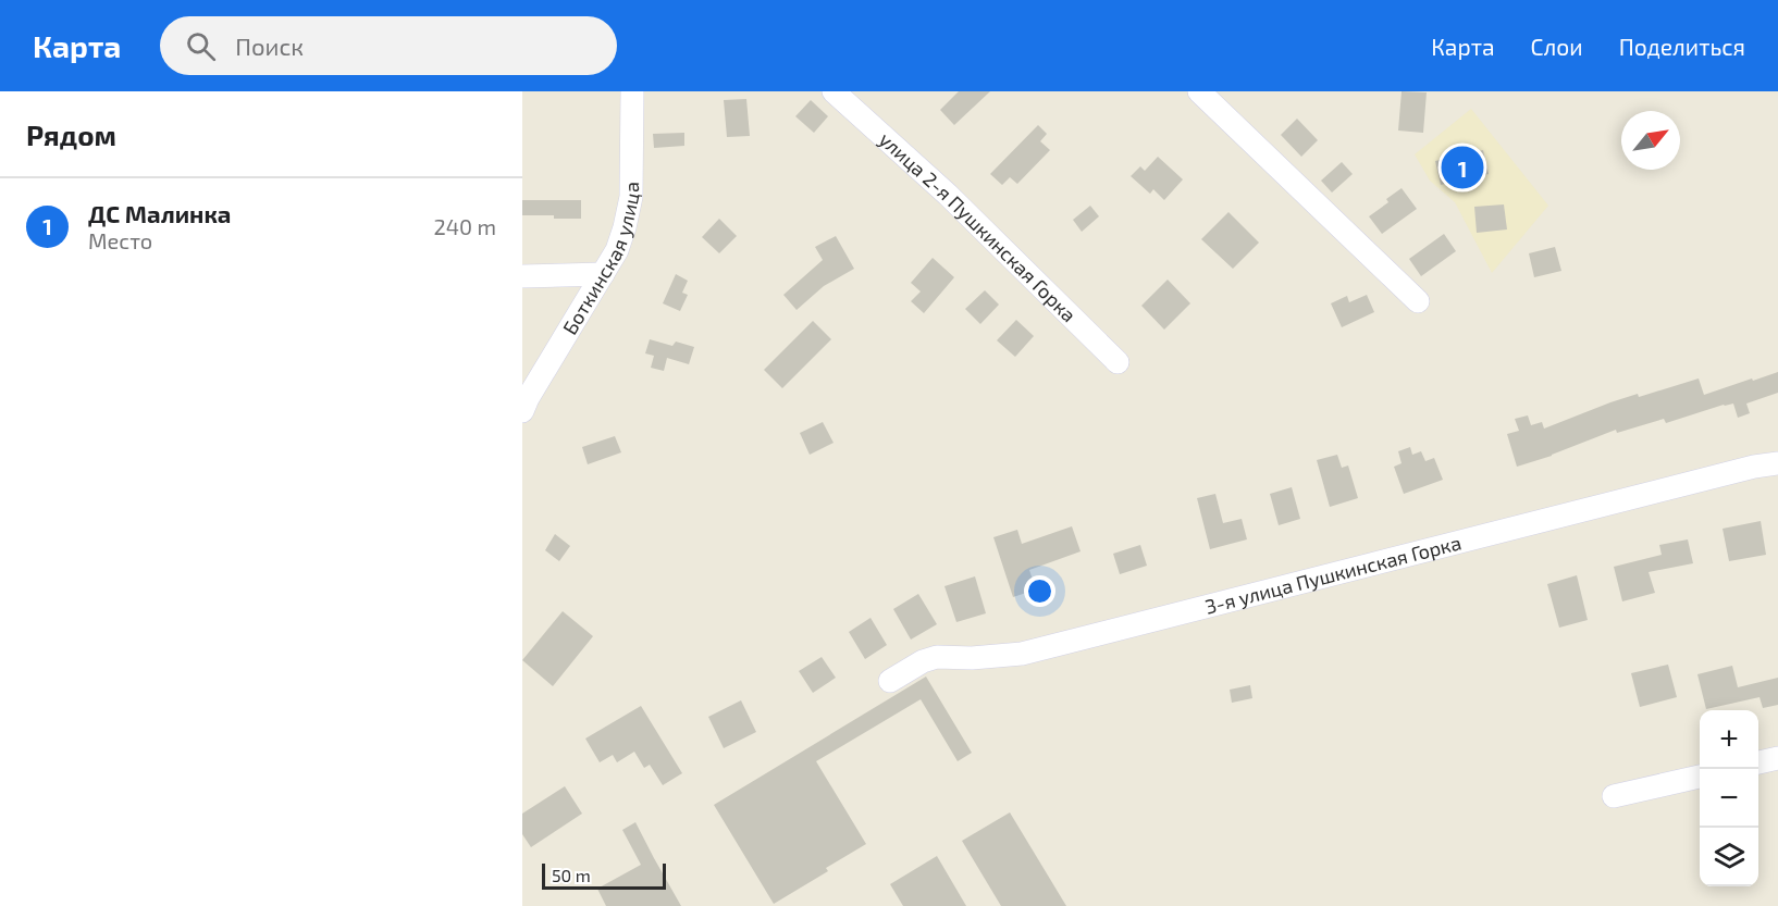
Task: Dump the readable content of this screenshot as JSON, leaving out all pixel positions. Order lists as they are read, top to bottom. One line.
{"streets":{"street":["улица 2-я Пушкинская Горка","Боткинская улица","3-я улица Пушкинская Горка"]},"scale_bar":"50 m","north":"top right","page":{"header":"Карта","search":"Поиск","nav":["Карта","Слои","Поделиться"],"heading":"Рядом","pins":"1","list":[{"mark":"1","name":"ДС Малинка","note":"Место","value":"240 m"}],"map_buttons":["+","−"],"scale":"50 m"}}
